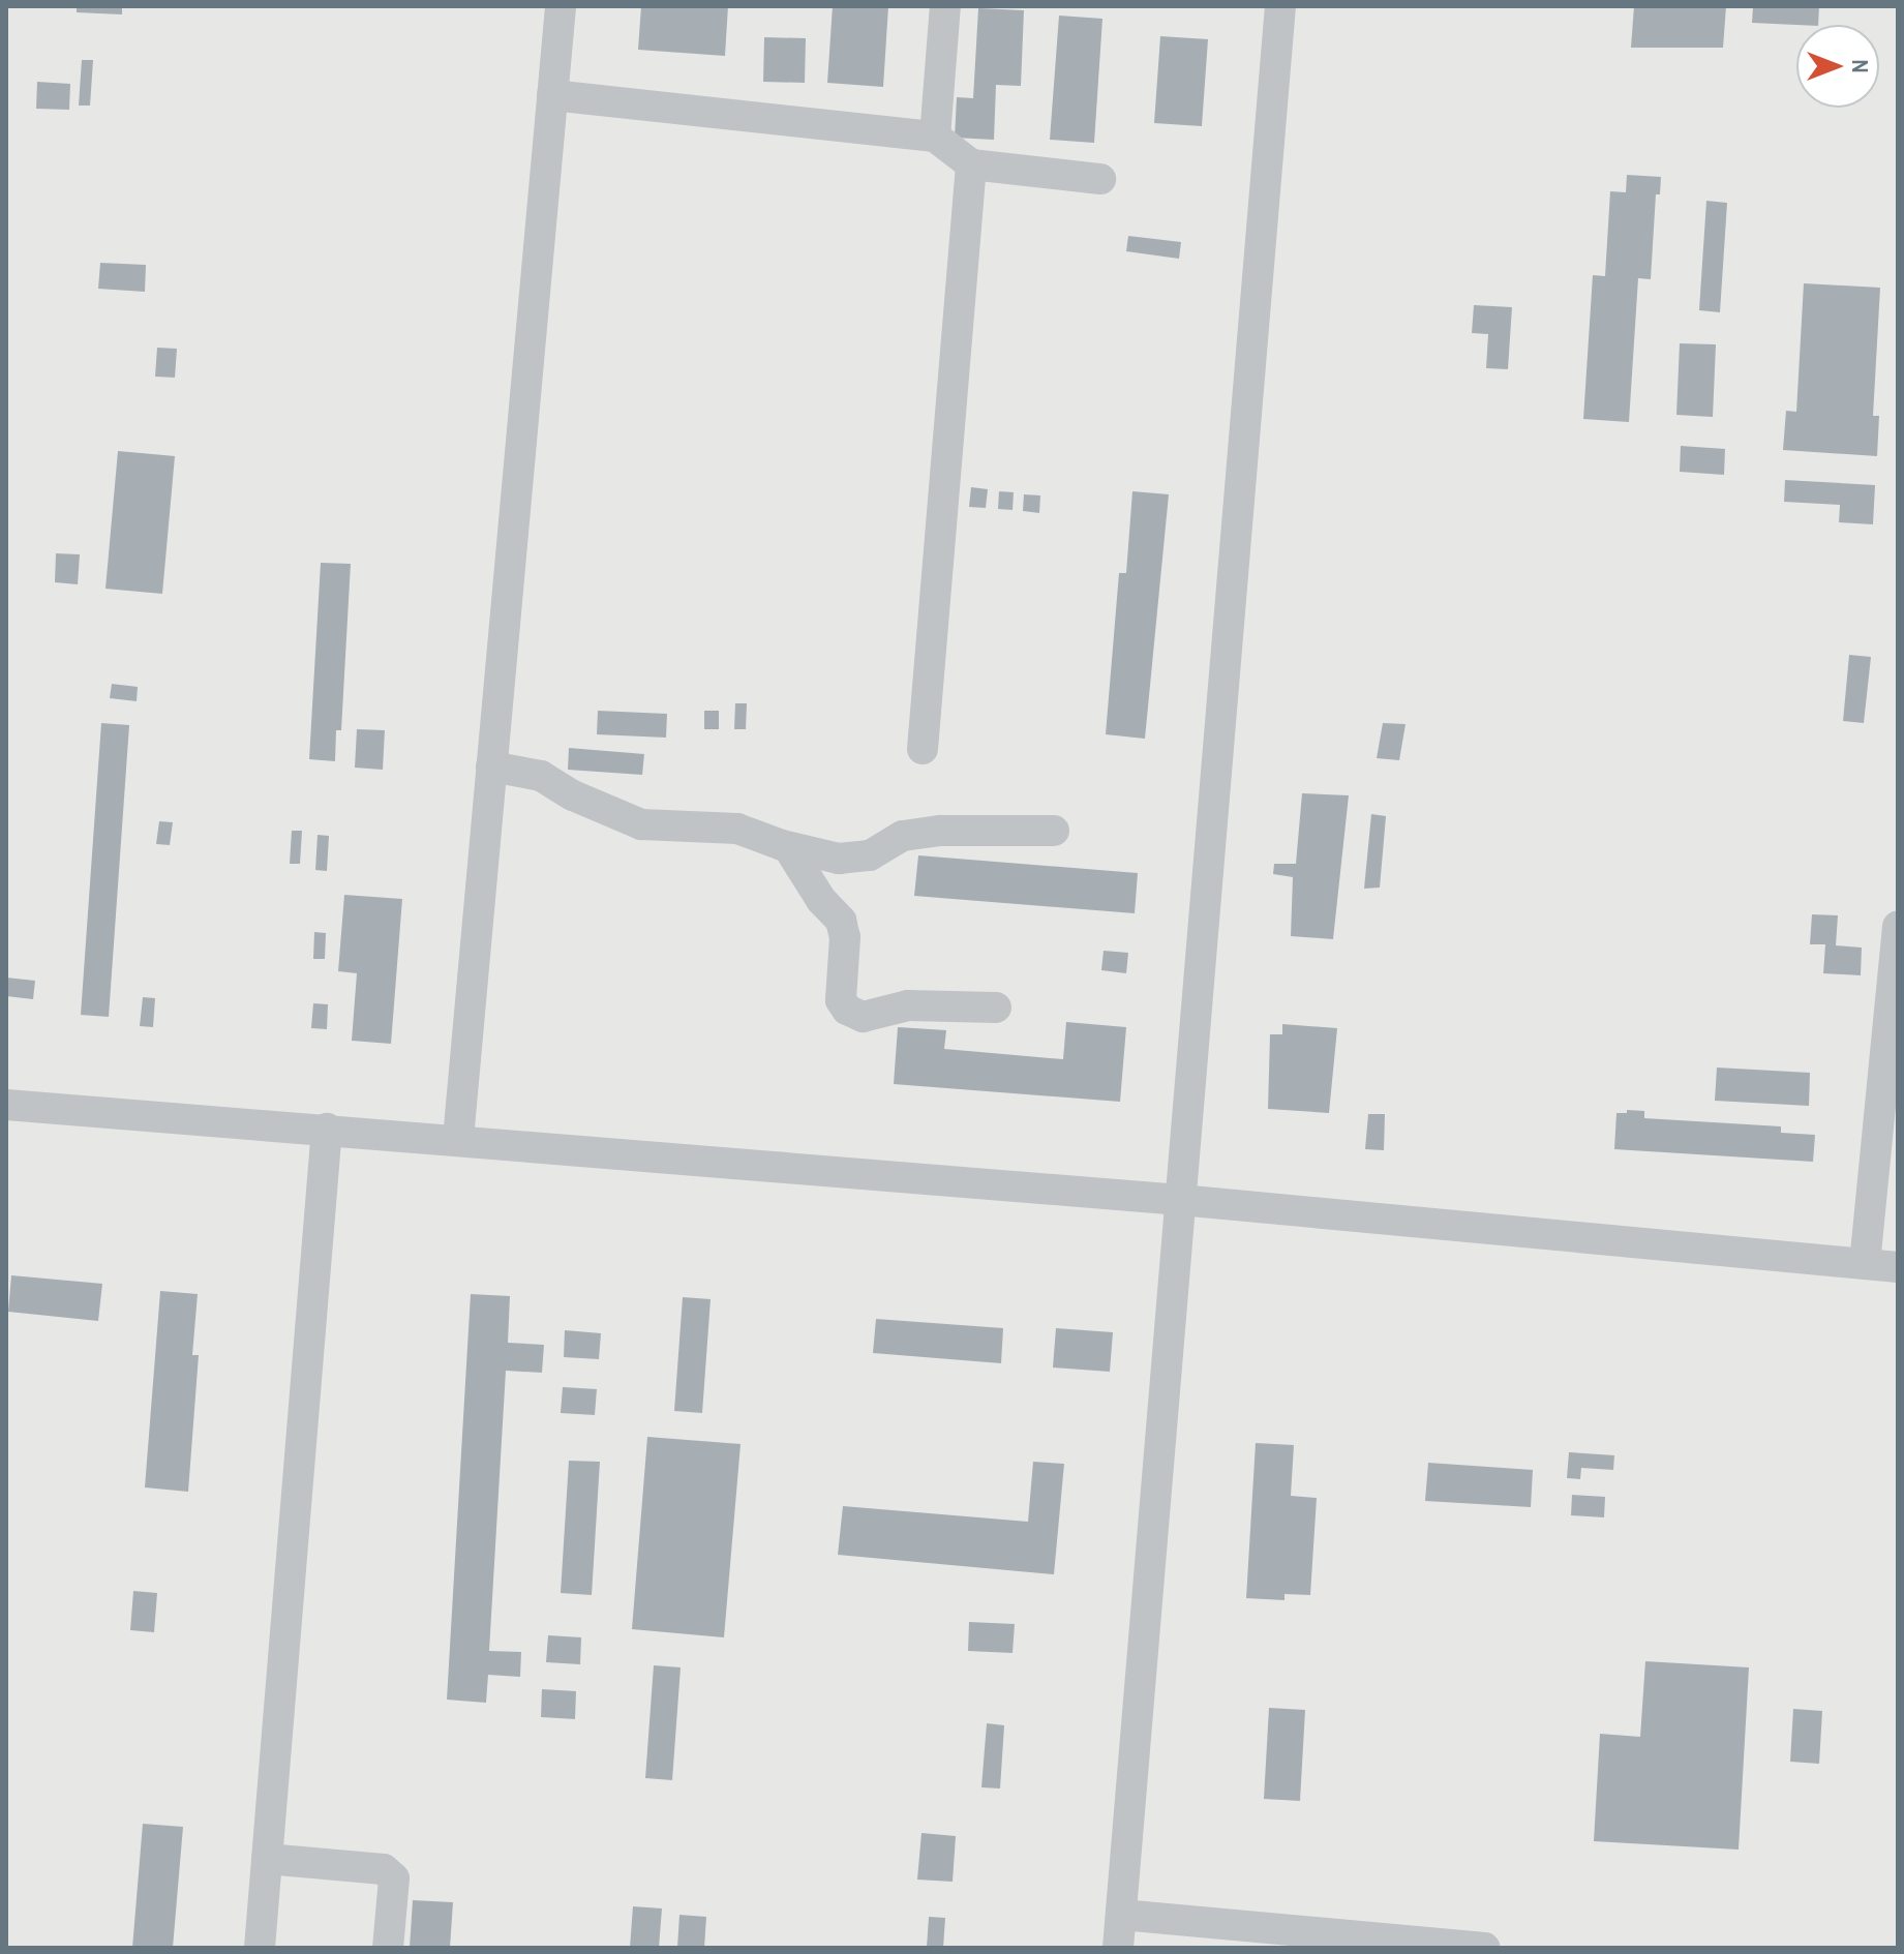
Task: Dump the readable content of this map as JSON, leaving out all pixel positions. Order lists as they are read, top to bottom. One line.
{"north":"right"}
